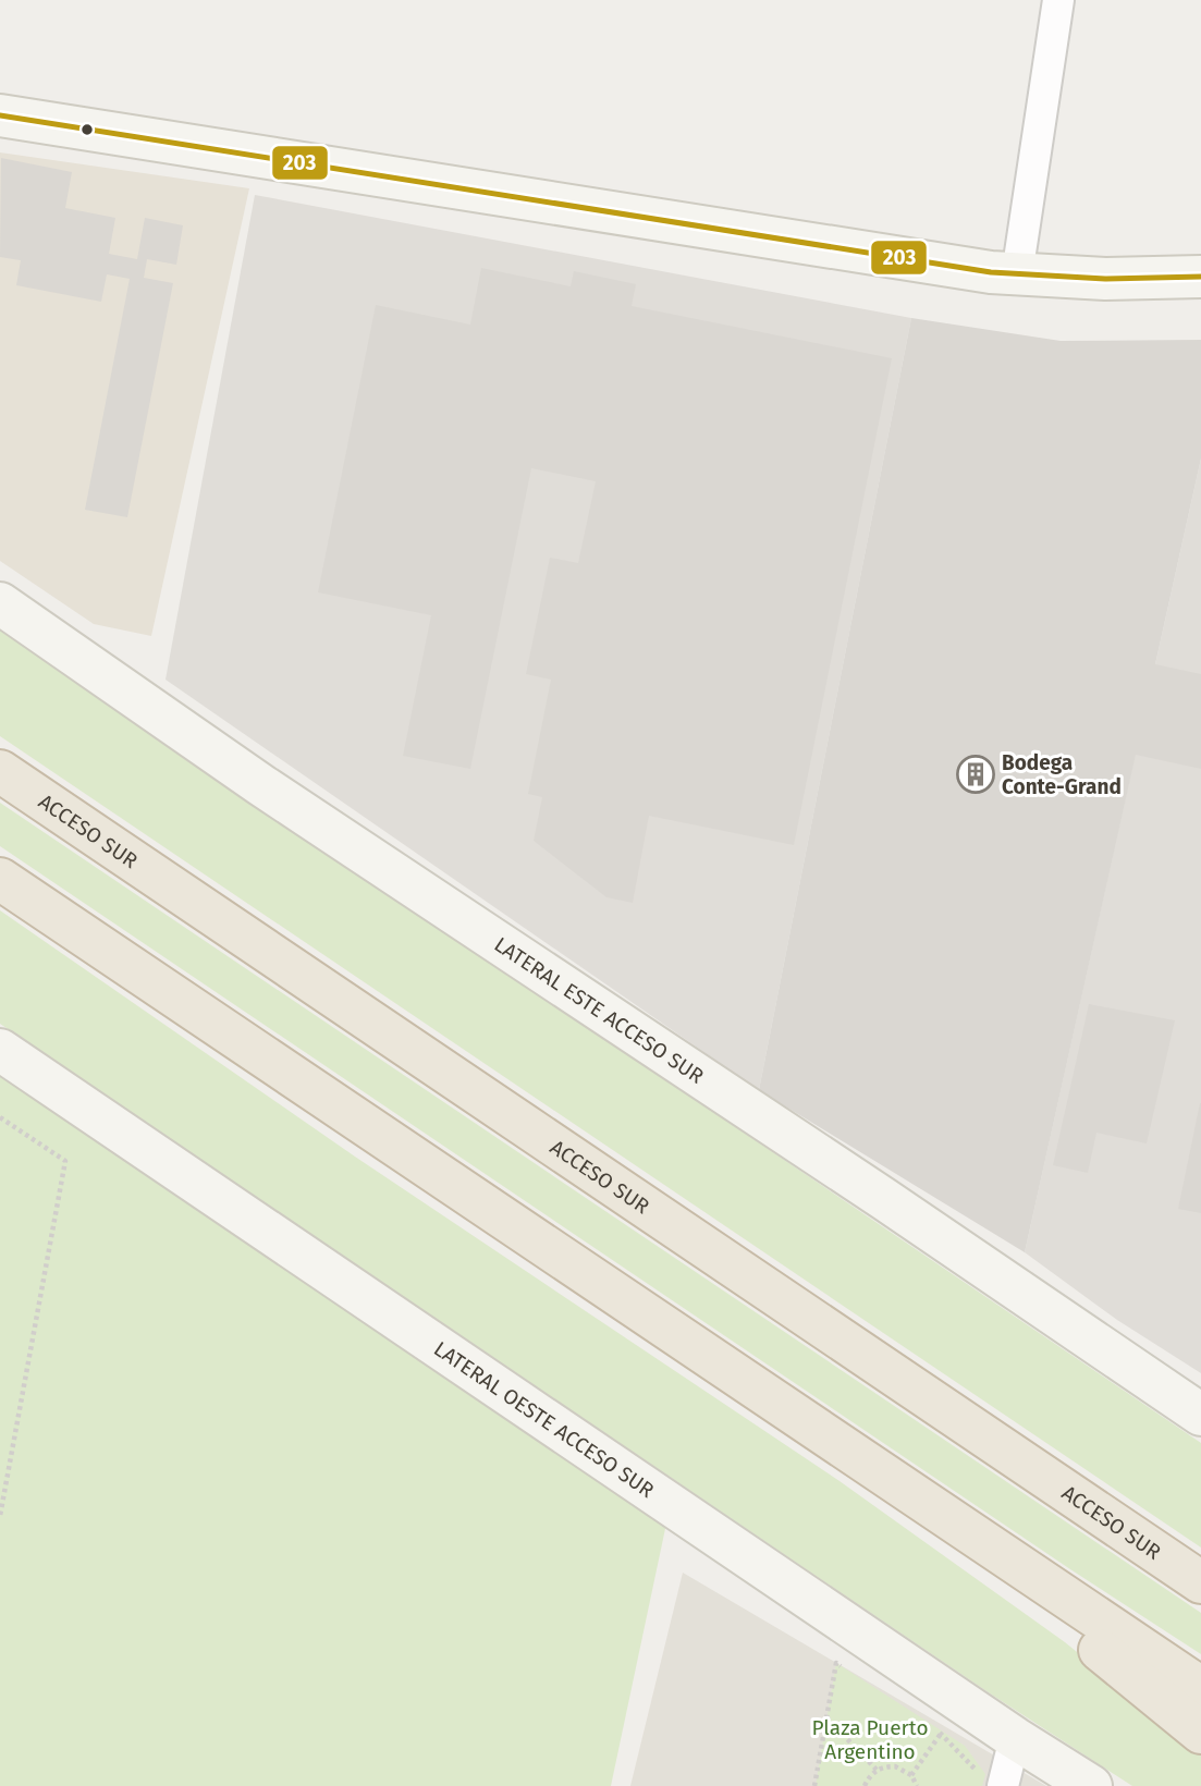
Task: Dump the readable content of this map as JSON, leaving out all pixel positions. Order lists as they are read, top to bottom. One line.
{"streets":{"highway":["ACCESO SUR"],"street":["LATERAL ESTE ACCESO SUR","LATERAL OESTE ACCESO SUR"]},"parks":["Plaza Puerto Argentino"],"places":{"building":["Bodega Conte-Grand"]},"lines":["transit line 203"]}
